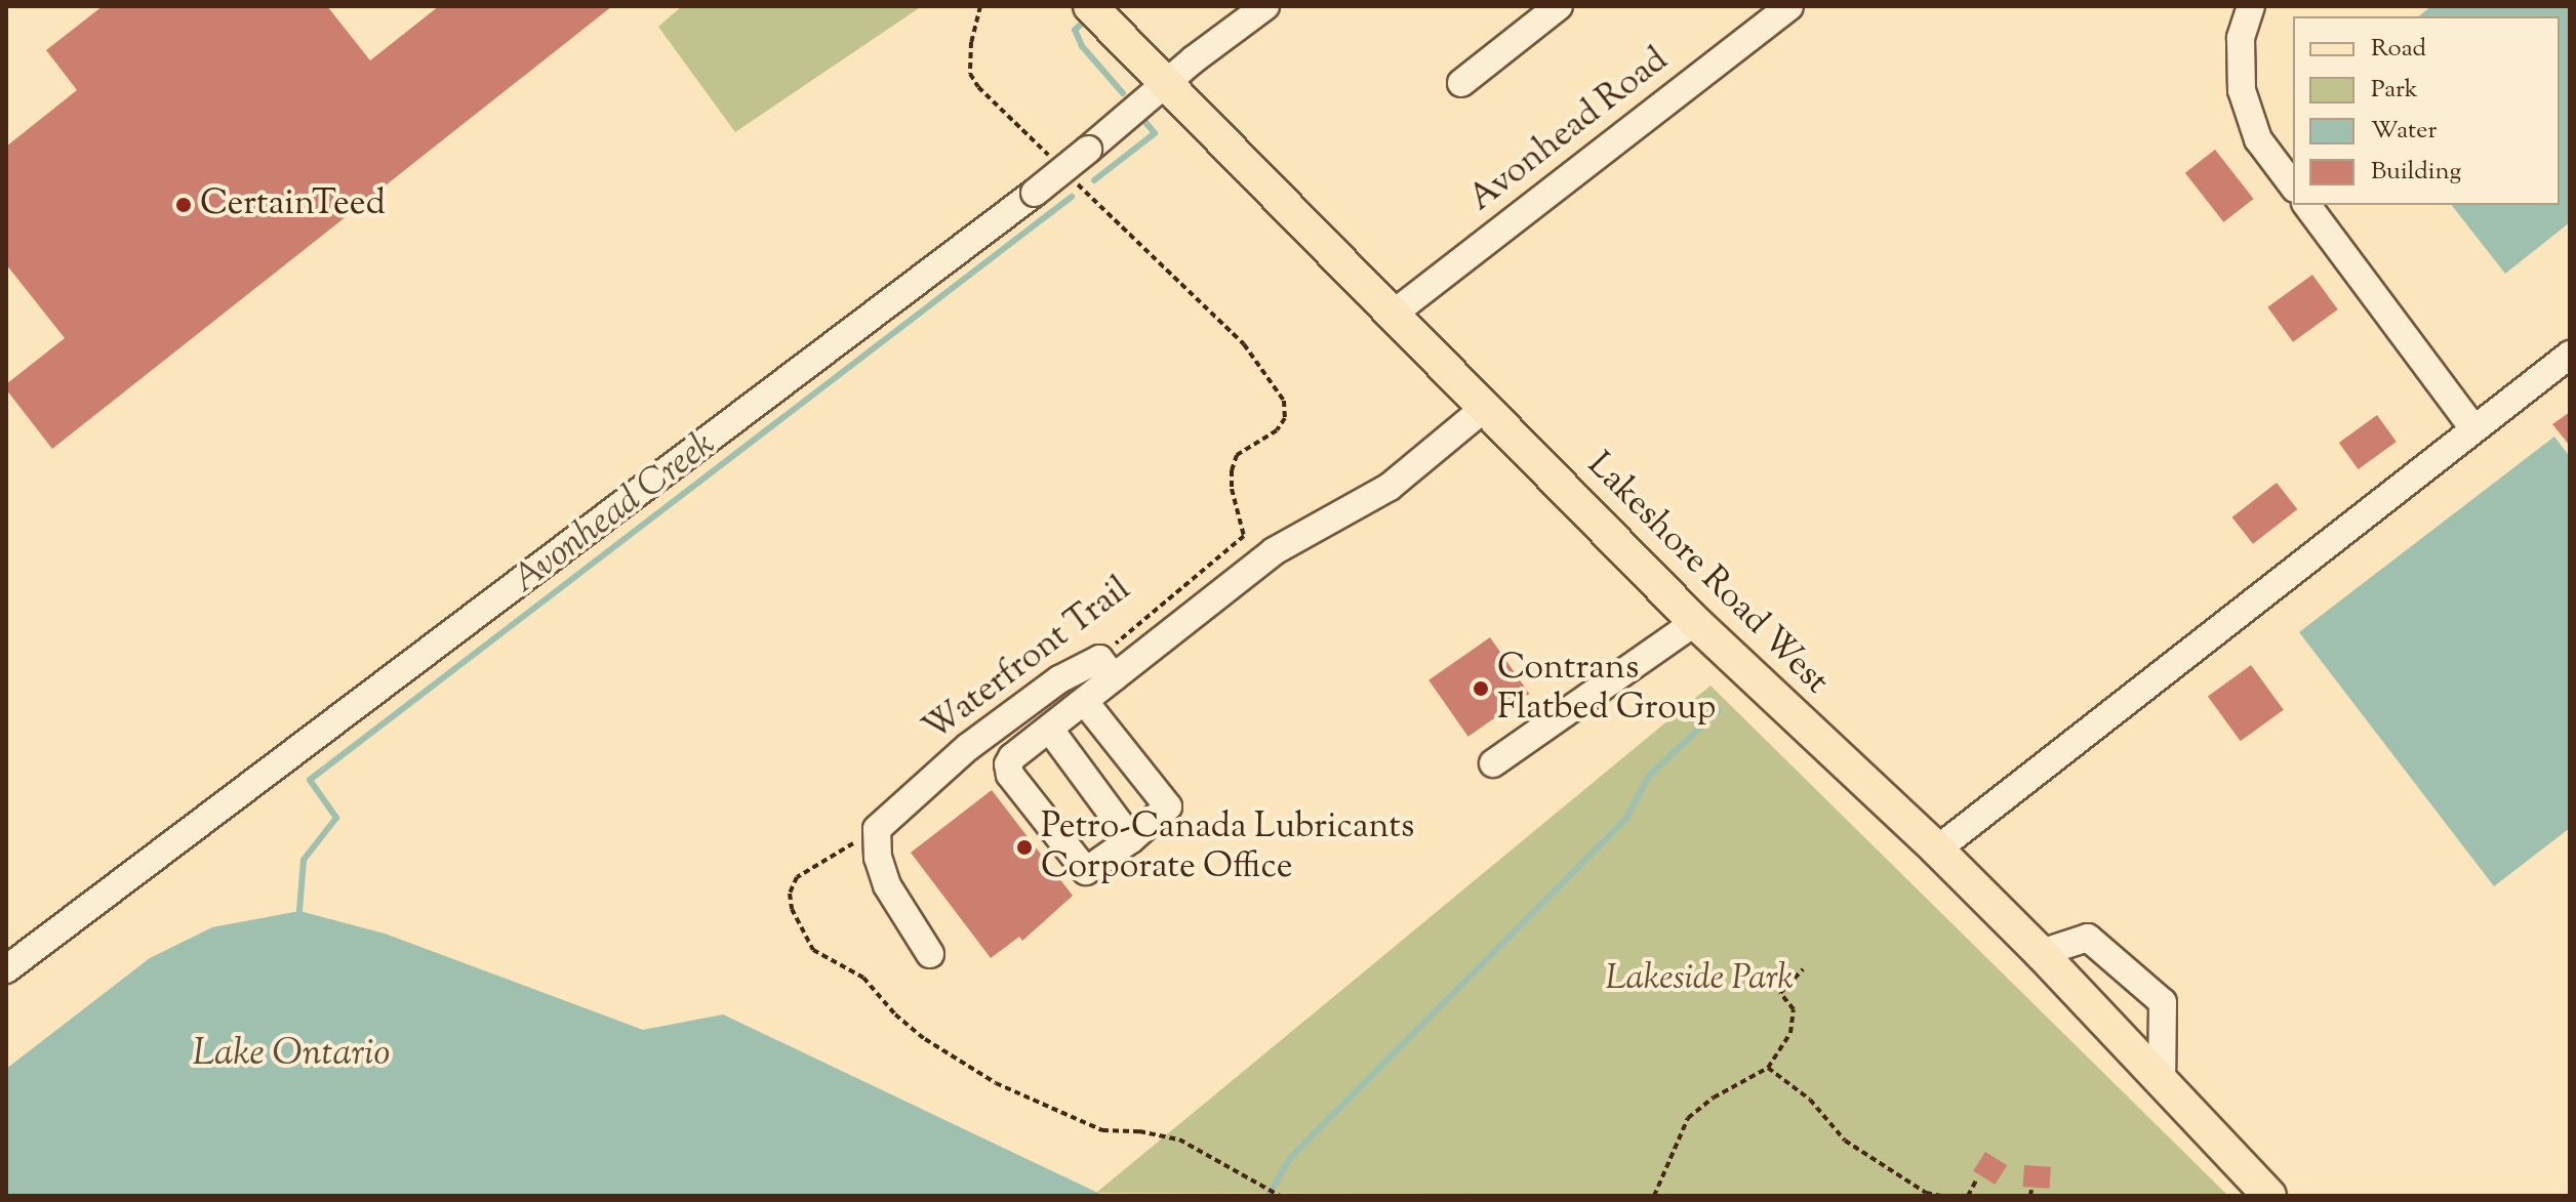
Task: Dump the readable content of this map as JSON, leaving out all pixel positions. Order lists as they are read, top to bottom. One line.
{"streets":{"main road":["Lakeshore Road West"],"street":["Avonhead Road","Waterfront Trail"]},"crossings":[["Avonhead Road","Lakeshore Road West"]],"water":["Avonhead Creek","Lake Ontario"],"parks":["Lakeside Park"],"places":["CertainTeed","Contrans Flatbed Group","Petro-Canada Lubricants Corporate Office"],"legend":["Road","Park","Water","Building"]}
